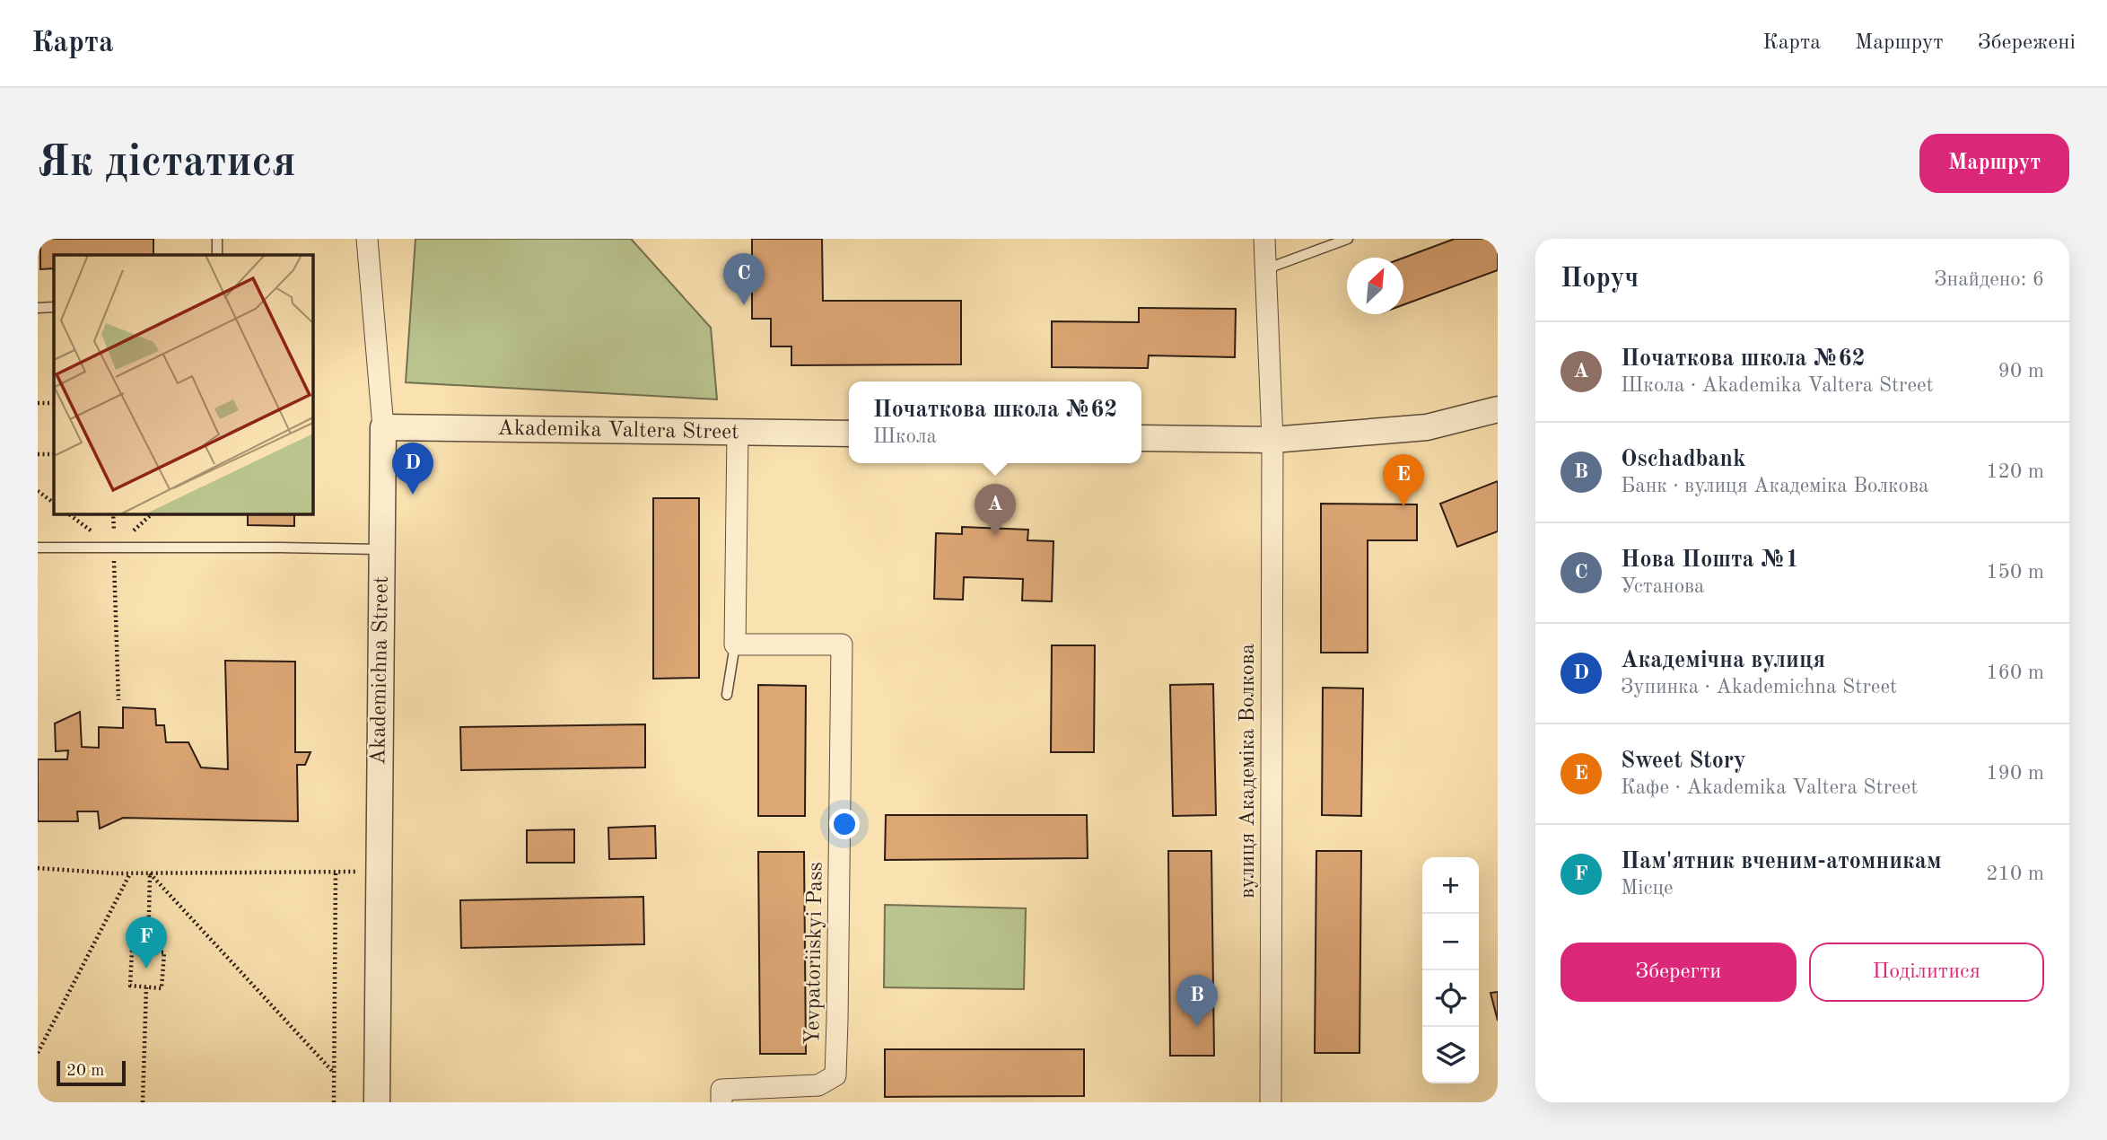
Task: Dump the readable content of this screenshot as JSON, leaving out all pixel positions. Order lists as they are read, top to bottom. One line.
{"streets":{"street":["Akademika Valtera Street","Akademichna Street","вулиця Академіка Волкова","Yevpatoriiskyi Pass"]},"crossings":[["Akademika Valtera Street","Akademichna Street"]],"scale_bar":"20 m","north":"top right","page":{"header":"Карта","nav":["Карта","Маршрут","Збережені"],"buttons":["Маршрут",["Зберегти","Поділитися"]],"title":"Як дістатися","heading":["Поруч","Знайдено: 6"],"pins":["C","D","E","A","F","B"],"list":[{"mark":"A","name":"Початкова школа №62","note":"Школа · Akademika Valtera Street","value":"90 m"},{"mark":"B","name":"Oschadbank","note":"Банк · вулиця Академіка Волкова","value":"120 m"},{"mark":"C","name":"Нова Пошта №1","note":"Установа","value":"150 m"},{"mark":"D","name":"Академічна вулиця","note":"Зупинка · Akademichna Street","value":"160 m"},{"mark":"E","name":"Sweet Story","note":"Кафе · Akademika Valtera Street","value":"190 m"},{"mark":"F","name":"Пам'ятник вченим-атомникам","note":"Місце","value":"210 m"}],"popup":["Початкова школа №62","Школа"],"map_buttons":["+","−"],"scale":"20 m"}}
